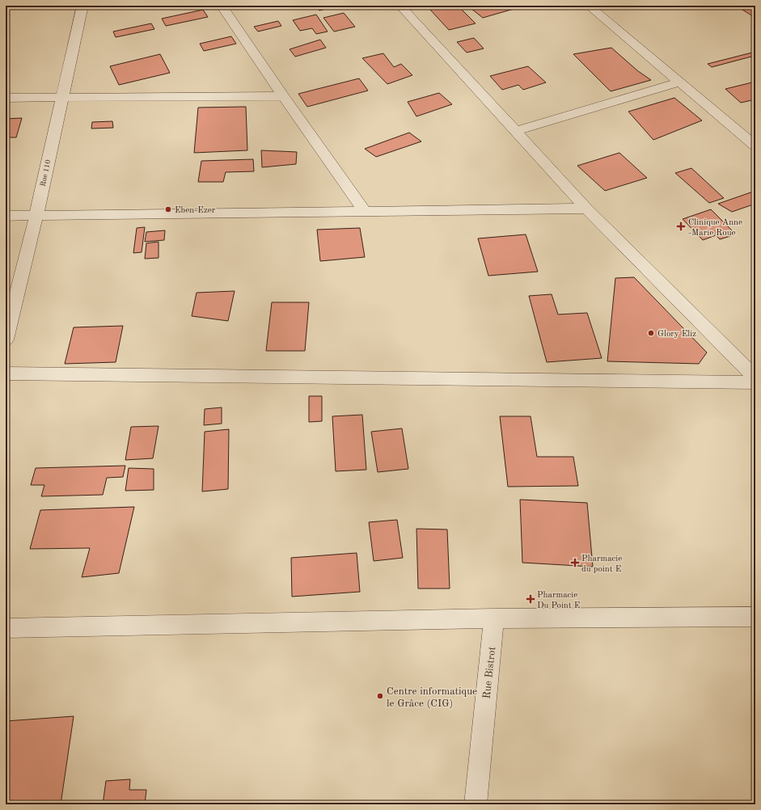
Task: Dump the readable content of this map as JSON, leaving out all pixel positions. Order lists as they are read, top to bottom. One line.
{"streets":{"street":["Rue 110","Rue Bistrot"]},"places":{"other":["Eben-Ezer","Glory Eliz","Centre informatique le Grâce (CIG)"],"health":["Clinique Anne -Marie Roue","Pharmacie du point E","Pharmacie Du Point E"]}}
